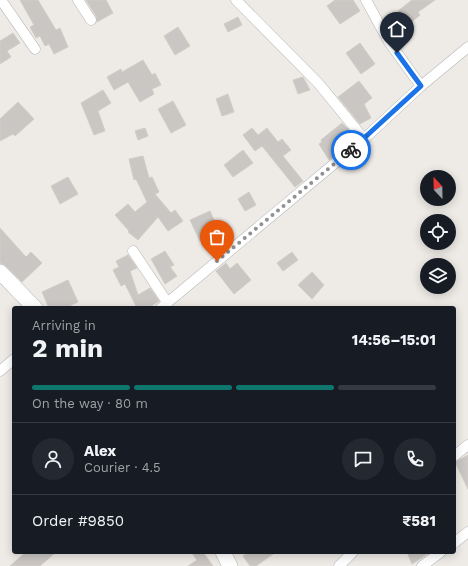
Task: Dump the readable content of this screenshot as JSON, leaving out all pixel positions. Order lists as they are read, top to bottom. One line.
{"north":"top","page":{"heading":["2 min","Arriving in","14:56–15:01"],"panel":["Alex","Courier · 4.5","Order #9850","₹581"],"bar":"On the way · 80 m"}}
